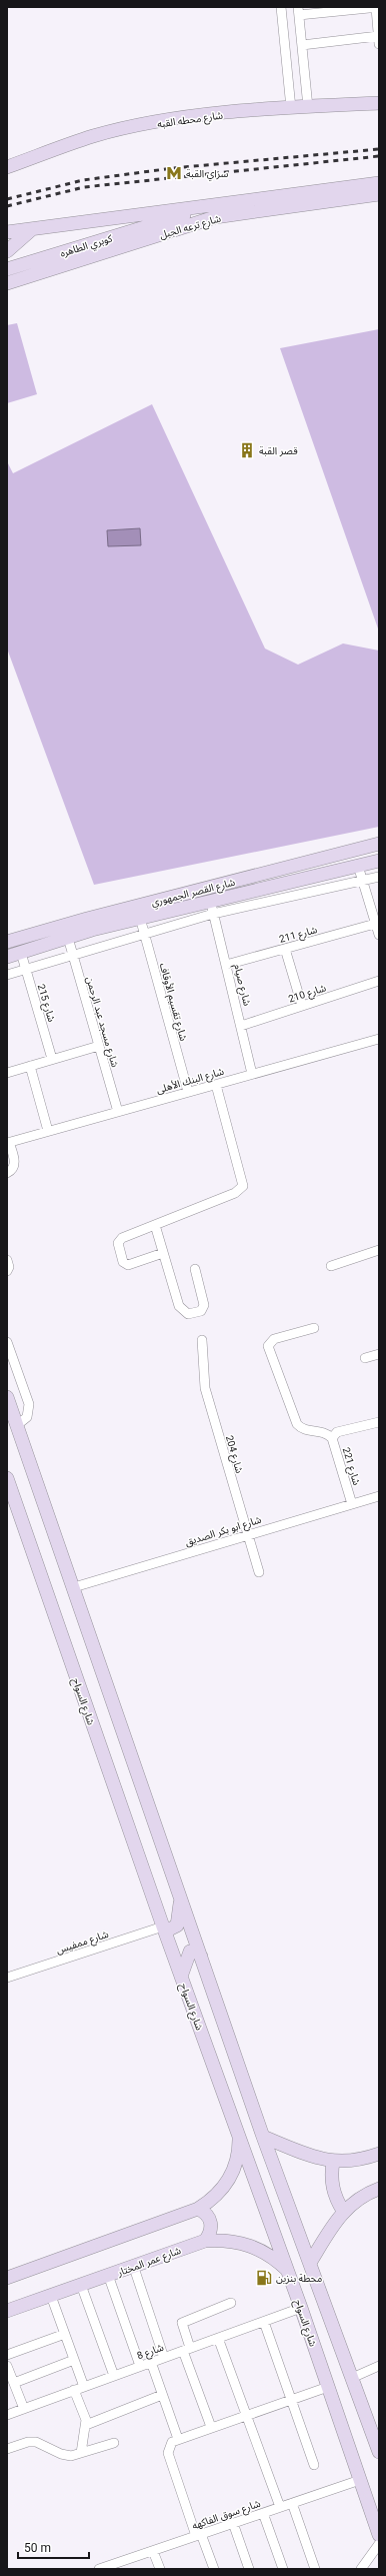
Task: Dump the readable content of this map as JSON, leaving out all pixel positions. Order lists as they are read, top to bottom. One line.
{"streets":{"main road":["شارع محطه القبه","شارع ترعه الجبل","كوبري الطاهره","شارع القصر الجمهوري","شارع السواح","شارع عمر المختار"],"street":["شارع 211","شارع صيام","شارع 210","شارع تقسيم الأوقاف","شارع 215","شارع مسجد عبد الرحمن","شارع البنك الأهلى","شارع 204","شارع 221","شارع ابو بكر الصديق","شارع ممفيس","شارع 8","شارع سوق الفاكهه"]},"crossings":[["شارع ترعه الجبل","كوبري الطاهره"],["شارع القصر الجمهوري","شارع صيام"],["شارع القصر الجمهوري","شارع تقسيم الأوقاف"],["شارع القصر الجمهوري","شارع 215"],["شارع القصر الجمهوري","شارع مسجد عبد الرحمن"],["شارع 211","شارع صيام"],["شارع صيام","شارع 210"],["شارع صيام","شارع البنك الأهلى"],["شارع تقسيم الأوقاف","شارع البنك الأهلى"],["شارع مسجد عبد الرحمن","شارع البنك الأهلى"],["شارع 204","شارع ابو بكر الصديق"],["شارع 221","شارع ابو بكر الصديق"],["شارع السواح","شارع ممفيس"],["شارع السواح","شارع عمر المختار"],["شارع السواح","شارع 8"],["شارع السواح","شارع سوق الفاكهه"]],"places":{"metro station":["سراي القبة"],"building":["قصر القبة"],"fuel station":["محطة بنزين"]},"scale_bar":"50 m"}
